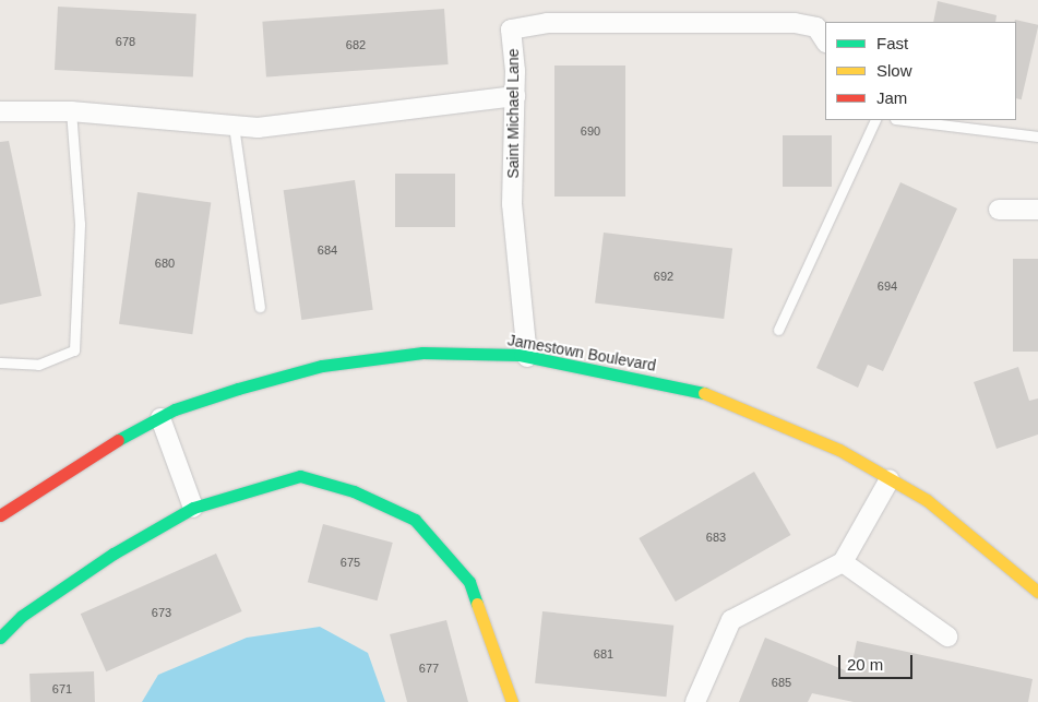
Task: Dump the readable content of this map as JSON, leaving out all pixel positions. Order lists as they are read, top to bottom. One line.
{"streets":{"street":["Saint Michael Lane","Jamestown Boulevard"]},"crossings":[["Saint Michael Lane","Jamestown Boulevard"]],"house_numbers":["678","682","690","684","680","692","694","683","675","673","681","677","685","671"],"legend":["Fast","Slow","Jam"],"scale_bar":"20 m"}
